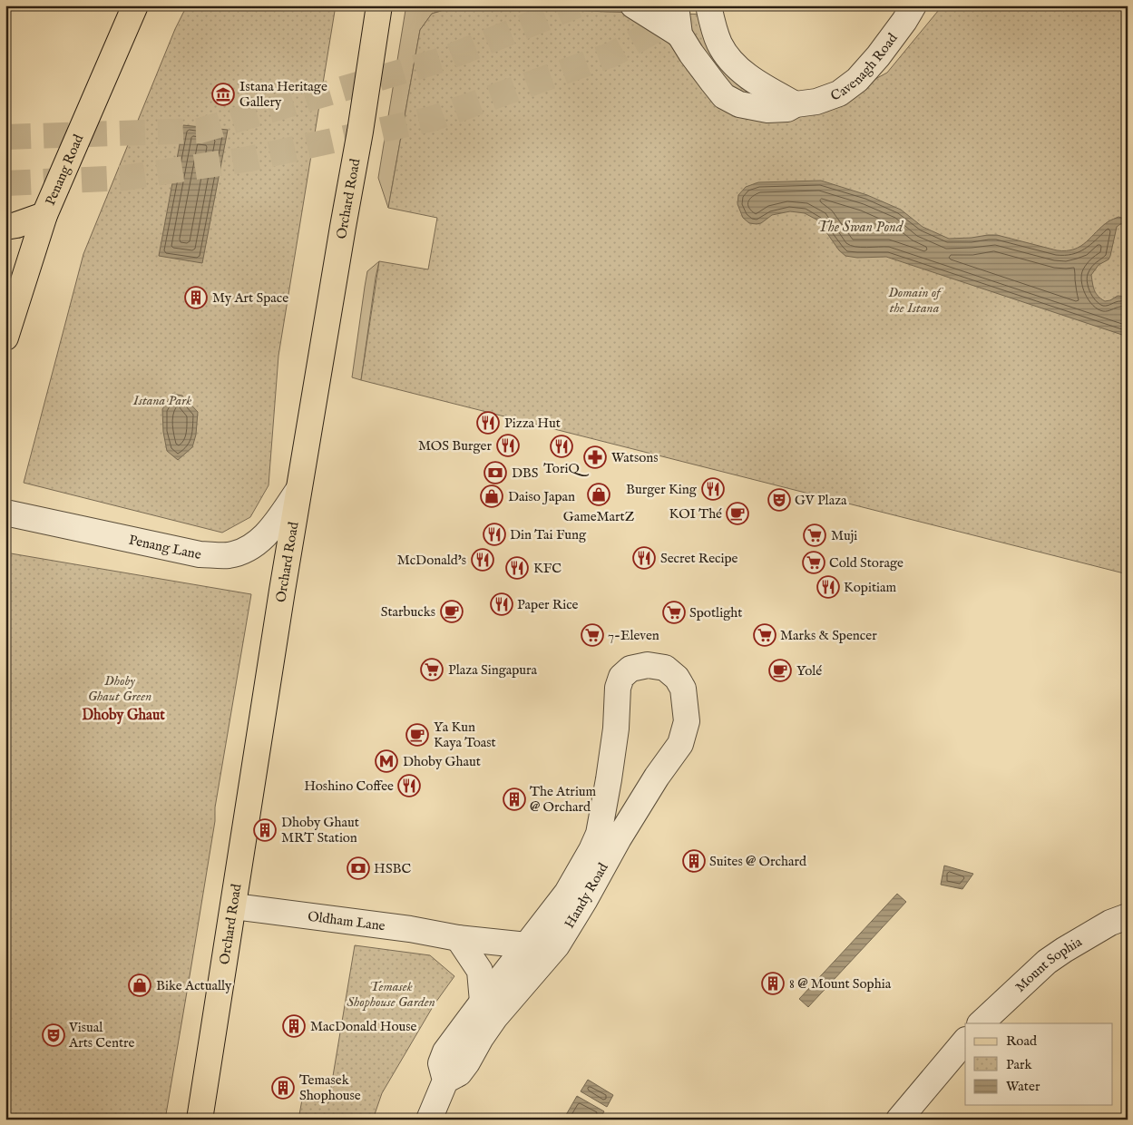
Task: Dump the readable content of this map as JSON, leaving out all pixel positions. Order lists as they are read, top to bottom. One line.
{"streets":{"main road":["Penang Road","Orchard Road"],"street":["Cavenagh Road","Penang Lane","Handy Road","Oldham Lane","Mount Sophia"]},"crossings":[["Orchard Road","Penang Lane"],["Orchard Road","Oldham Lane"],["Handy Road","Oldham Lane"]],"districts":["Dhoby Ghaut"],"water":["The Swan Pond"],"parks":["Domain of the Istana","Istana Park","Dhoby Ghaut Green","Temasek Shophouse Garden"],"places":{"museum":["Istana Heritage Gallery"],"building":["My Art Space","The Atrium @ Orchard","Dhoby Ghaut MRT Station","Suites @ Orchard","8 @ Mount Sophia","MacDonald House","Temasek Shophouse"],"restaurant":["Pizza Hut","MOS Burger","ToriQ","Burger King","Din Tai Fung","Secret Recipe","McDonald's","KFC","Kopitiam","Paper Rice","Hoshino Coffee"],"pharmacy":["Watsons"],"bank":["DBS","HSBC"],"shop":["GameMartZ","Daiso Japan","Bike Actually"],"theatre":["GV Plaza","Visual Arts Centre"],"cafe":["KOI Thé","Starbucks","Yolé","Ya Kun Kaya Toast"],"supermarket":["Muji","Cold Storage","Spotlight","7-Eleven","Marks & Spencer","Plaza Singapura"],"metro station":["Dhoby Ghaut"]},"legend":["Road","Park","Water"]}
